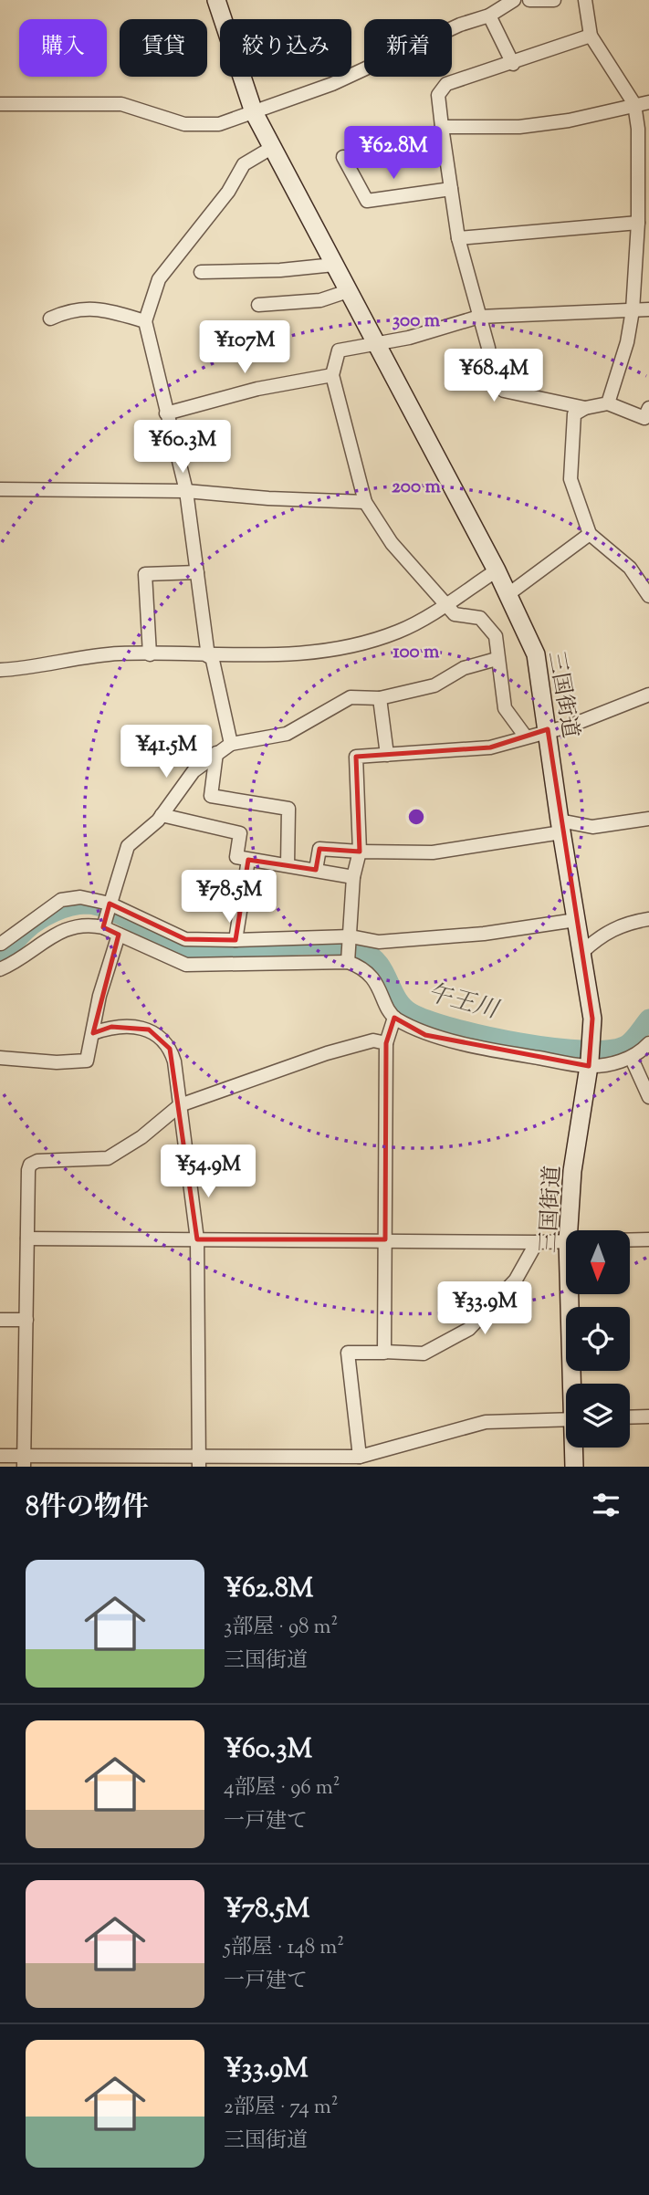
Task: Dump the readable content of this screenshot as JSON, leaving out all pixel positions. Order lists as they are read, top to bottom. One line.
{"streets":{"street":["三国街道"]},"water":["午王川"],"north":"bottom","page":{"chip":["購入","賃貸","絞り込み","新着"],"price":["¥62.8M","¥107M","¥68.4M","¥60.3M","¥41.5M","¥78.5M","¥54.9M","¥33.9M"],"heading":"8件の物件","list":[{"name":"¥62.8M","note":"3部屋 · 98 m² · 三国街道"},{"name":"¥60.3M","note":"4部屋 · 96 m² · 一戸建て"},{"name":"¥78.5M","note":"5部屋 · 148 m² · 一戸建て"},{"name":"¥33.9M","note":"2部屋 · 74 m² · 三国街道"}]},"rings":["300 m","200 m","100 m"]}
